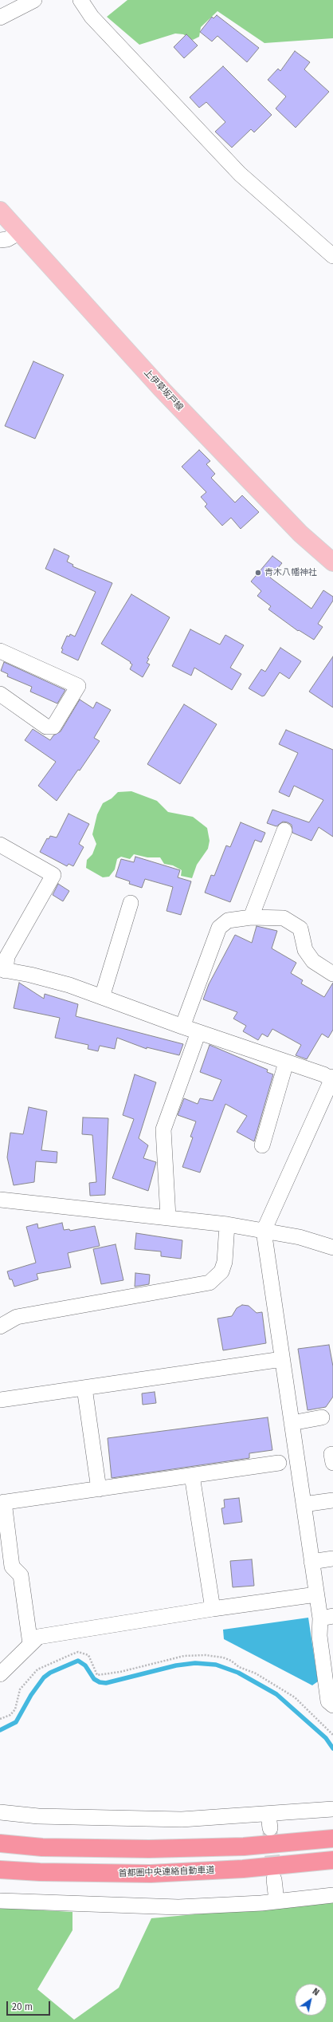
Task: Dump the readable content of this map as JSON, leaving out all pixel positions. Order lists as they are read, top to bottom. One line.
{"streets":{"highway":["首都圏中央連絡自動車道"],"main road":["上伊草坂戸線"]},"places":["青木八幡神社"],"scale_bar":"20 m","north":"top right"}
